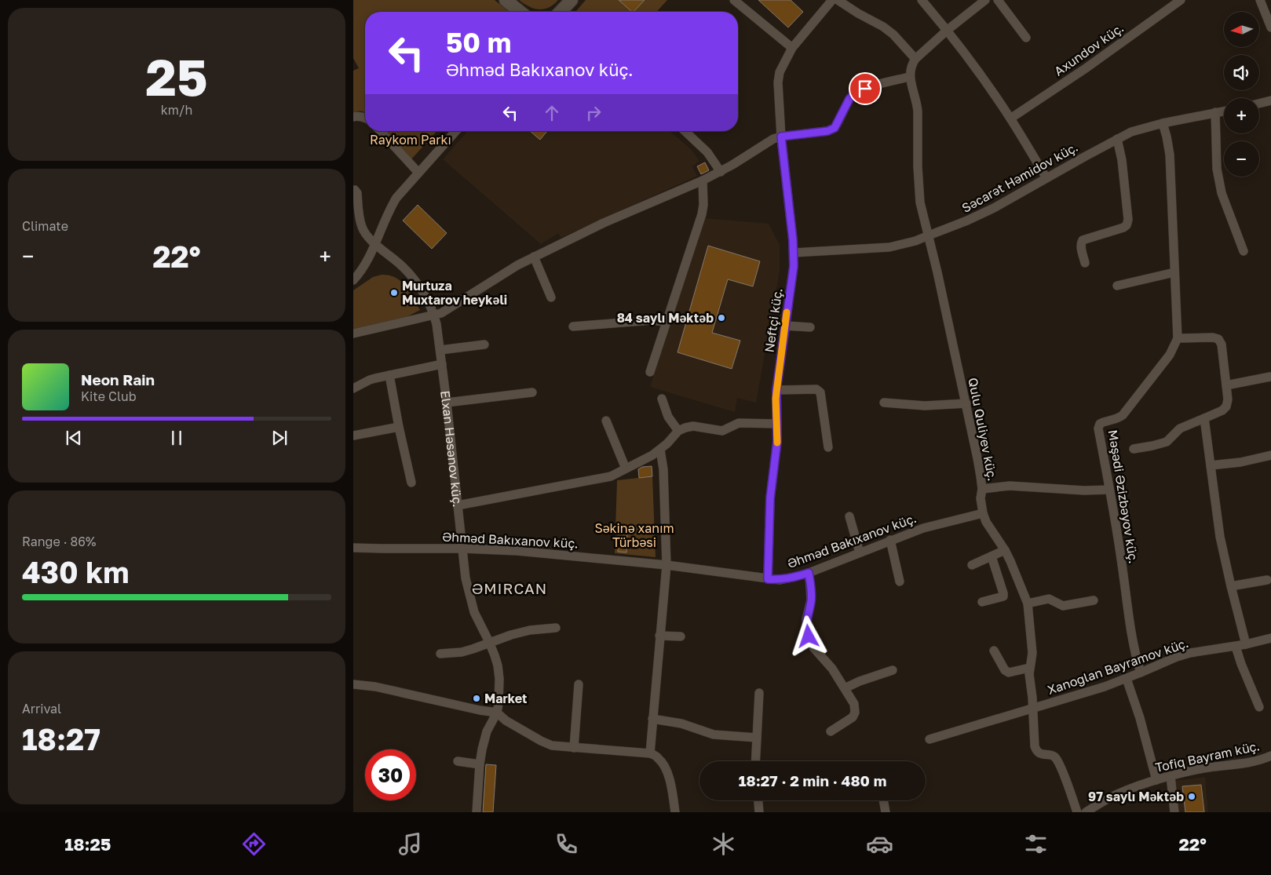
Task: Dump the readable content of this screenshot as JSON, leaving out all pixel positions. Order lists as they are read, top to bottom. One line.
{"streets":{"street":["Axundov küç.","Səcarət Həmidov küç.","Neftçi küç.","Qulu Quliyev küç.","Elxan Həsənov küç.","Məşədi Əzizbəyov küç.","Əhməd Bakıxanov küç.","Xanoğlan Bayramov küç.","Tofiq Bayram küç."]},"crossings":[["Səcarət Həmidov küç.","Neftçi küç."],["Səcarət Həmidov küç.","Qulu Quliyev küç."],["Səcarət Həmidov küç.","Məşədi Əzizbəyov küç."],["Neftçi küç.","Əhməd Bakıxanov küç."],["Qulu Quliyev küç.","Əhməd Bakıxanov küç."],["Qulu Quliyev küç.","Xanoğlan Bayramov küç."],["Elxan Həsənov küç.","Əhməd Bakıxanov küç."],["Məşədi Əzizbəyov küç.","Xanoğlan Bayramov küç."]],"districts":["ƏMIRCAN"],"parks":["Raykom Parkı","Səkinə xanım Türbəsi"],"places":["Murtuza Muxtarov heykəli","84 saylı Məktəb","Market","97 saylı Məktəb"],"north":"left","page":{"tile":[["25","km/h"],"Climate",["Range · 86%","430 km"],["Arrival","18:27"]],"map_buttons":["+","−"],"turn":["50 m","Əhməd Bakıxanov küç."],"heat":["−","22°","+"],"song":["Neon Rain","Kite Club"],"limit":"30","trip":"18:27 · 2 min · 480 m","tabs":["18:25","22°"]}}
